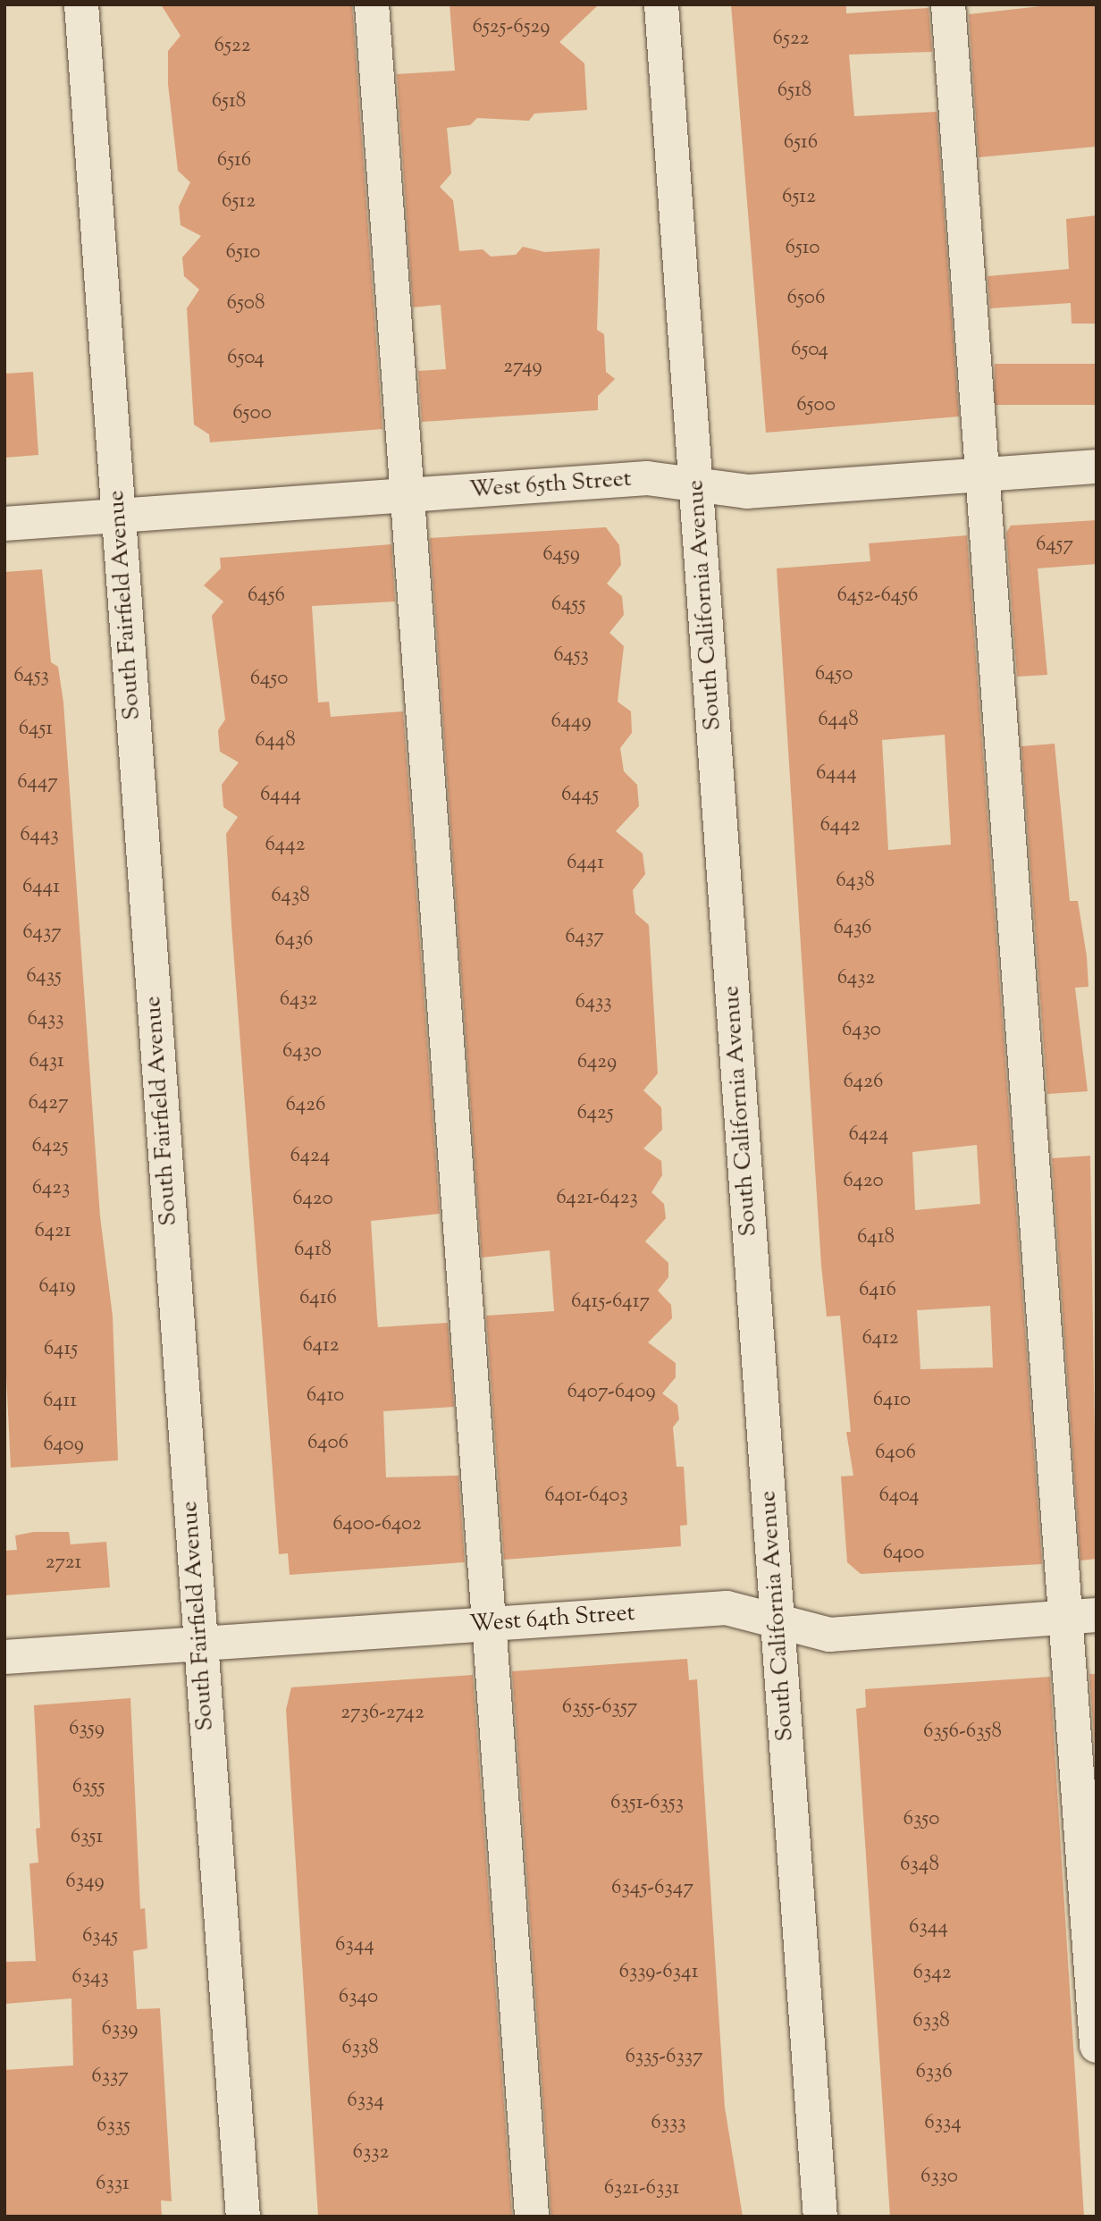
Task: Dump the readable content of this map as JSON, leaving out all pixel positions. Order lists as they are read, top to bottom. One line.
{"streets":{"street":["West 65th Street","South Fairfield Avenue","South California Avenue","West 64th Street"]},"crossings":[["West 65th Street","South Fairfield Avenue"],["West 65th Street","South California Avenue"],["South Fairfield Avenue","West 64th Street"],["South California Avenue","West 64th Street"]],"house_numbers":["6525-6529","6522","6522","6518","6518","6516","6516","6512","6512","6510","6510","6506","6508","6504","6504","2749","6500","6500","6457","6459","6456","6452-6456","6455","6453","6450","6453","6450","6448","6449","6451","6448","6444","6447","6444","6445","6442","6443","6442","6441","6438","6441","6438","6436","6437","6437","6436","6435","6432","6432","6433","6433","6430","6430","6431","6429","6426","6427","6426","6425","6424","6425","6424","6420","6423","6421-6423","6420","6421","6418","6418","6419","6416","6416","6415-6417","6412","6412","6415","6407-6409","6410","6410","6411","6406","6409","6406","6401-6403","6404","6400-6402","6400","2721","6355-6357","2736-2742","6359","6356-6358","6355","6351-6353","6350","6351","6348","6349","6345-6347","6344","6345","6344","6339-6341","6342","6343","6340","6338","6339","6338","6335-6337","6336","6337","6334","6333","6334","6335","6332","6330","6331","6321-6331"]}
